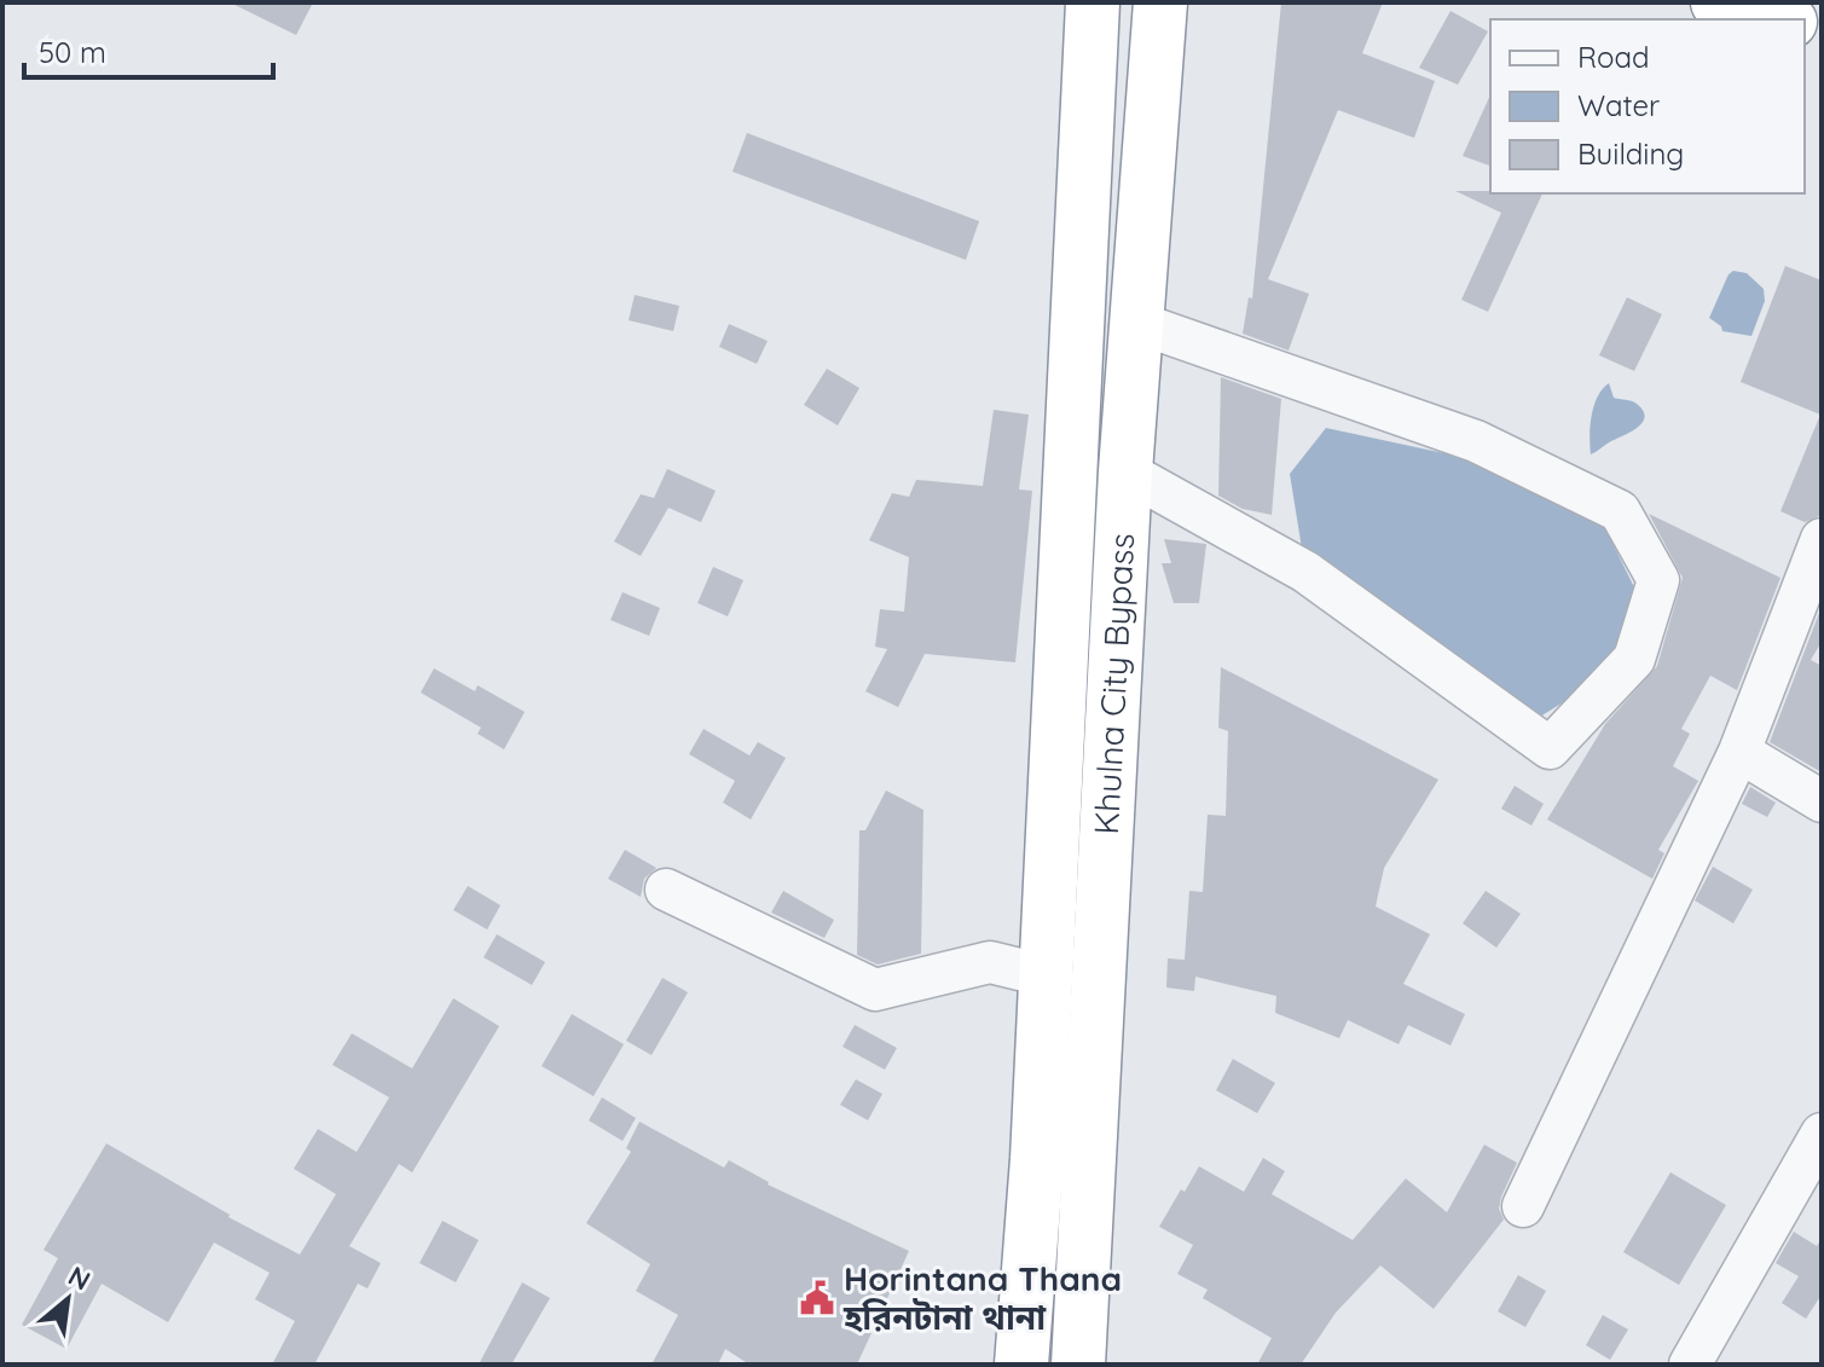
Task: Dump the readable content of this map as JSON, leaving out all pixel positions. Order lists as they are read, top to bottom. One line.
{"streets":{"highway":["Khulna City Bypass"]},"places":{"public building":["Horintana Thana হরিনটানা থানা"]},"legend":["Road","Water","Building"],"scale_bar":"50 m","north":"top right"}
